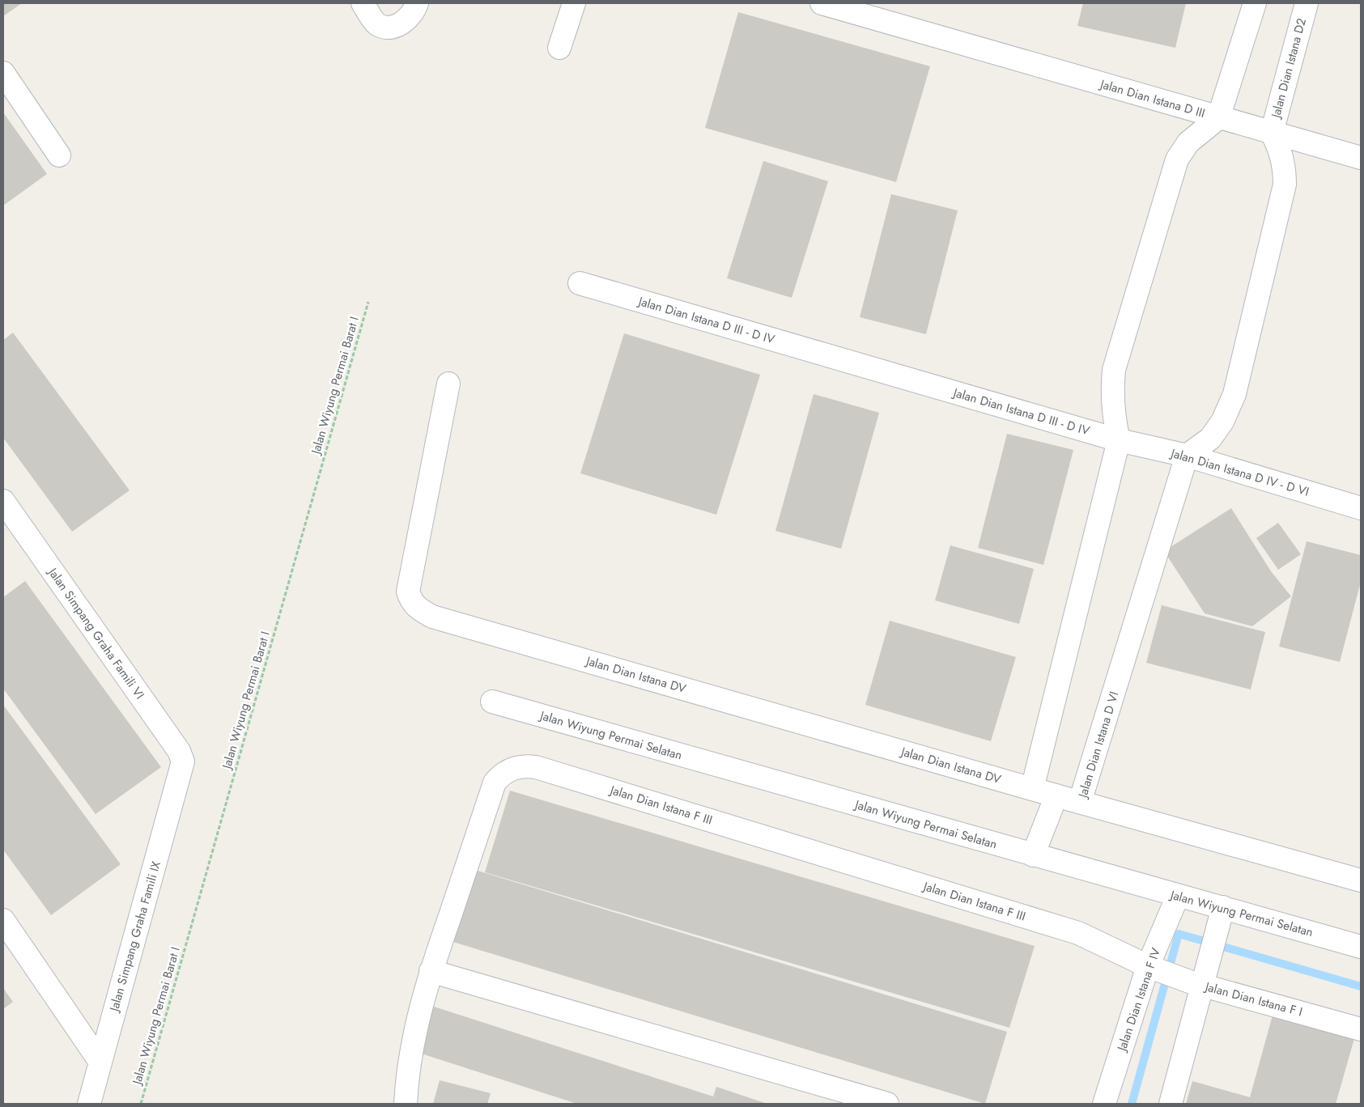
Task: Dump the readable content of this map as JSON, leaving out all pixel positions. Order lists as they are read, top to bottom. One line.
{"streets":{"street":["Jalan Dian Istana D2","Jalan Dian Istana D III","Jalan Dian Istana D III - D IV","Jalan Dian Istana D IV - D VI","Jalan Simpang Graha Famili VI","Jalan Dian Istana DV","Jalan Wiyung Permai Selatan","Jalan Dian Istana D VI","Jalan Dian Istana F III","Jalan Simpang Graha Famili IX","Jalan Dian Istana F IV","Jalan Dian Istana F I"],"path":["Jalan Wiyung Permai Barat I"]},"crossings":[["Jalan Dian Istana D2","Jalan Dian Istana D III"],["Jalan Dian Istana D III","Jalan Dian Istana D III - D IV"],["Jalan Dian Istana D III","Jalan Dian Istana D IV - D VI"],["Jalan Dian Istana D III - D IV","Jalan Dian Istana D IV - D VI"],["Jalan Dian Istana D IV - D VI","Jalan Dian Istana D VI"],["Jalan Simpang Graha Famili VI","Jalan Simpang Graha Famili IX"],["Jalan Dian Istana DV","Jalan Dian Istana D VI"],["Jalan Wiyung Permai Selatan","Jalan Dian Istana F IV"],["Jalan Dian Istana F III","Jalan Dian Istana F IV"],["Jalan Dian Istana F III","Jalan Dian Istana F I"],["Jalan Dian Istana F IV","Jalan Dian Istana F I"]]}
